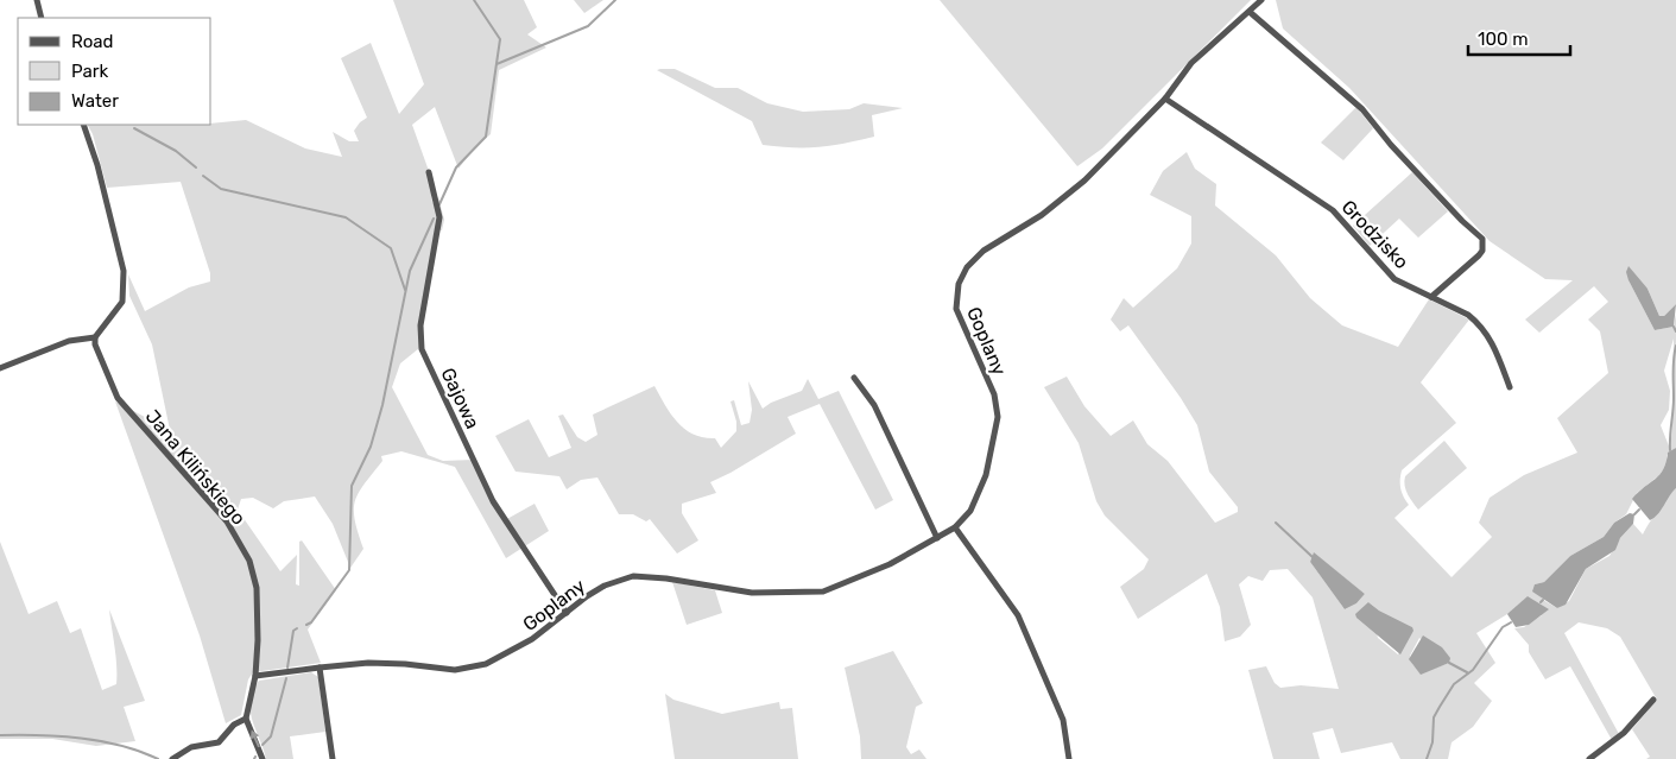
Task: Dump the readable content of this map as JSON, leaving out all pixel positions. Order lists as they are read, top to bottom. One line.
{"streets":{"street":["Grodzisko","Goplany","Gajowa","Jana Kilińskiego"]},"crossings":[["Grodzisko","Goplany"],["Goplany","Gajowa"],["Goplany","Jana Kilińskiego"]],"legend":["Road","Park","Water"],"scale_bar":"100 m"}
